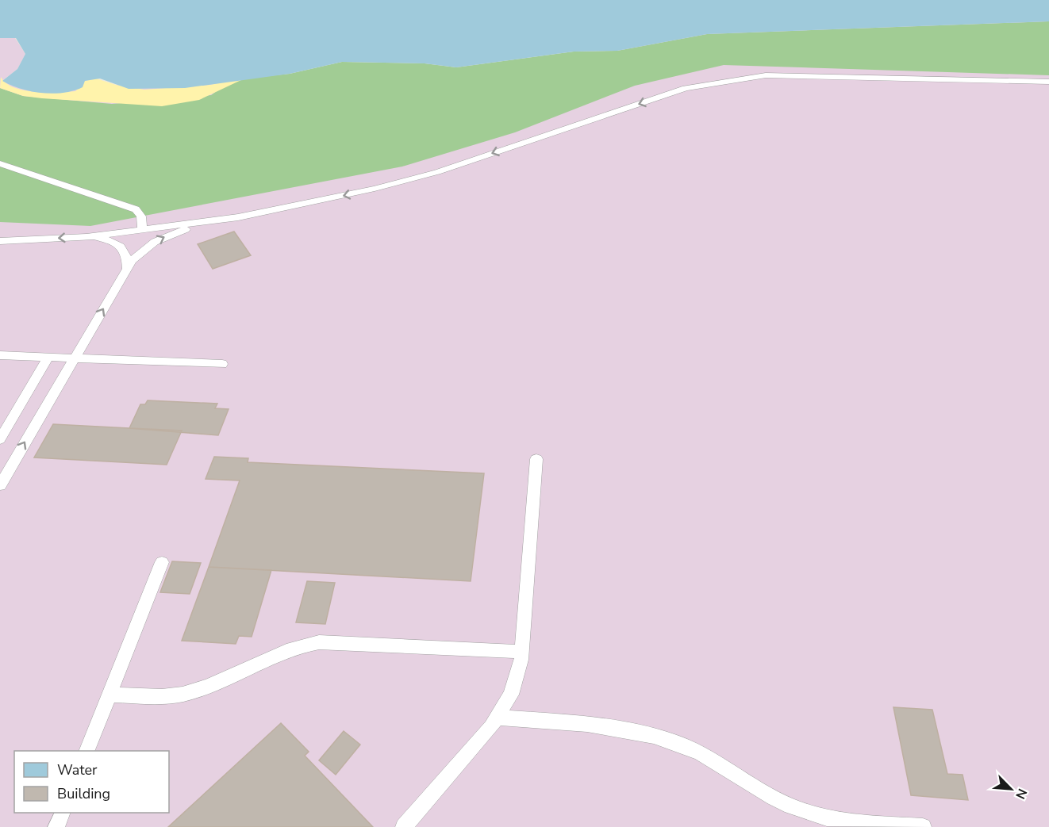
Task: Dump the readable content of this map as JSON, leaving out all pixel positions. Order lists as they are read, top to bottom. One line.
{"legend":["Water","Building"],"north":"bottom right"}
